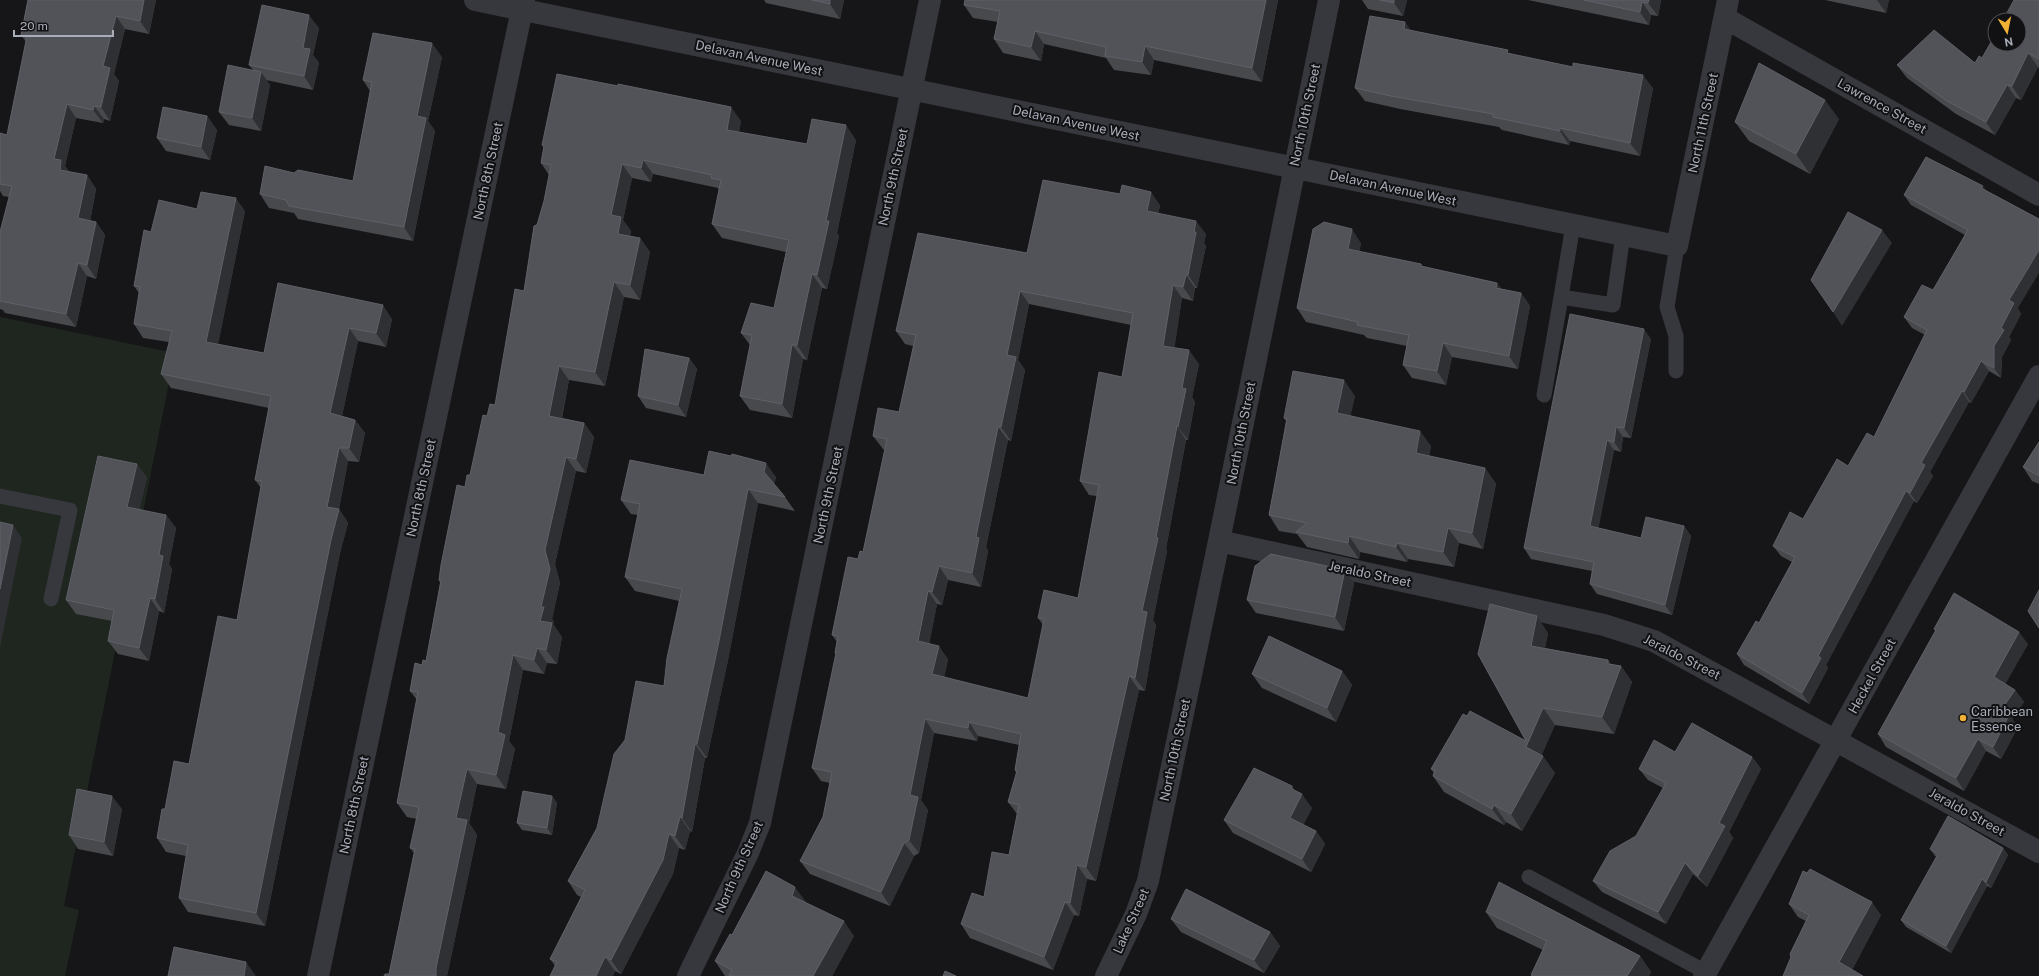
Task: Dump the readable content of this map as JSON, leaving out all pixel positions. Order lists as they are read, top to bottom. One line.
{"streets":{"street":["Delavan Avenue West","Lawrence Street","North 10th Street","North 11th Street","North 8th Street","North 9th Street","Jeraldo Street","Heckel Street","Lake Street"]},"crossings":[["Delavan Avenue West","North 10th Street"],["Delavan Avenue West","North 11th Street"],["Delavan Avenue West","North 8th Street"],["Delavan Avenue West","North 9th Street"],["Lawrence Street","North 11th Street"],["North 10th Street","Jeraldo Street"],["North 10th Street","Lake Street"],["Jeraldo Street","Heckel Street"]],"places":["Caribbean Essence"],"scale_bar":"20 m","north":"bottom"}
